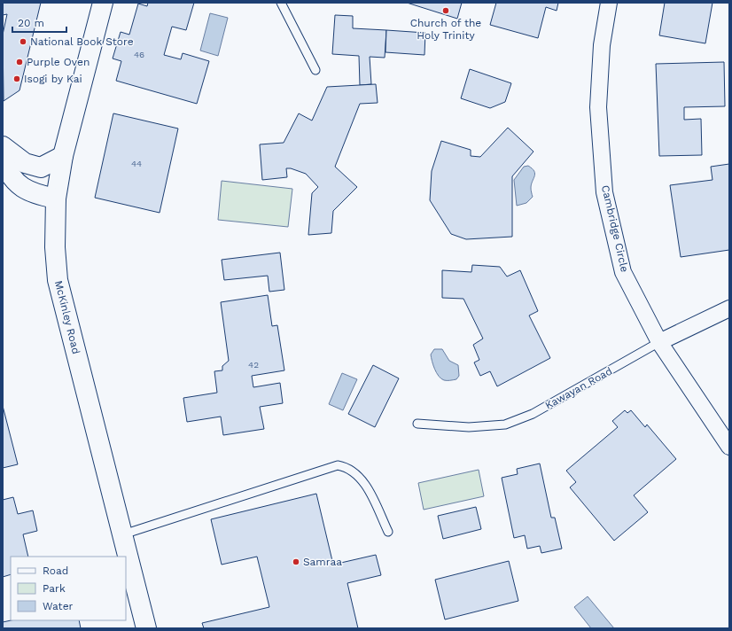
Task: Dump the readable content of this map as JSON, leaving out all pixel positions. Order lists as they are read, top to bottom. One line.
{"streets":{"main road":["McKinley Road"],"street":["Cambridge Circle","Kawayan Road"]},"crossings":[["Cambridge Circle","Kawayan Road"]],"places":["Church of the Holy Trinity","National Book Store","Purple Oven","Isogi by Kai","Samraa"],"house_numbers":["46","44","42"],"legend":["Road","Park","Water"],"scale_bar":"20 m"}
